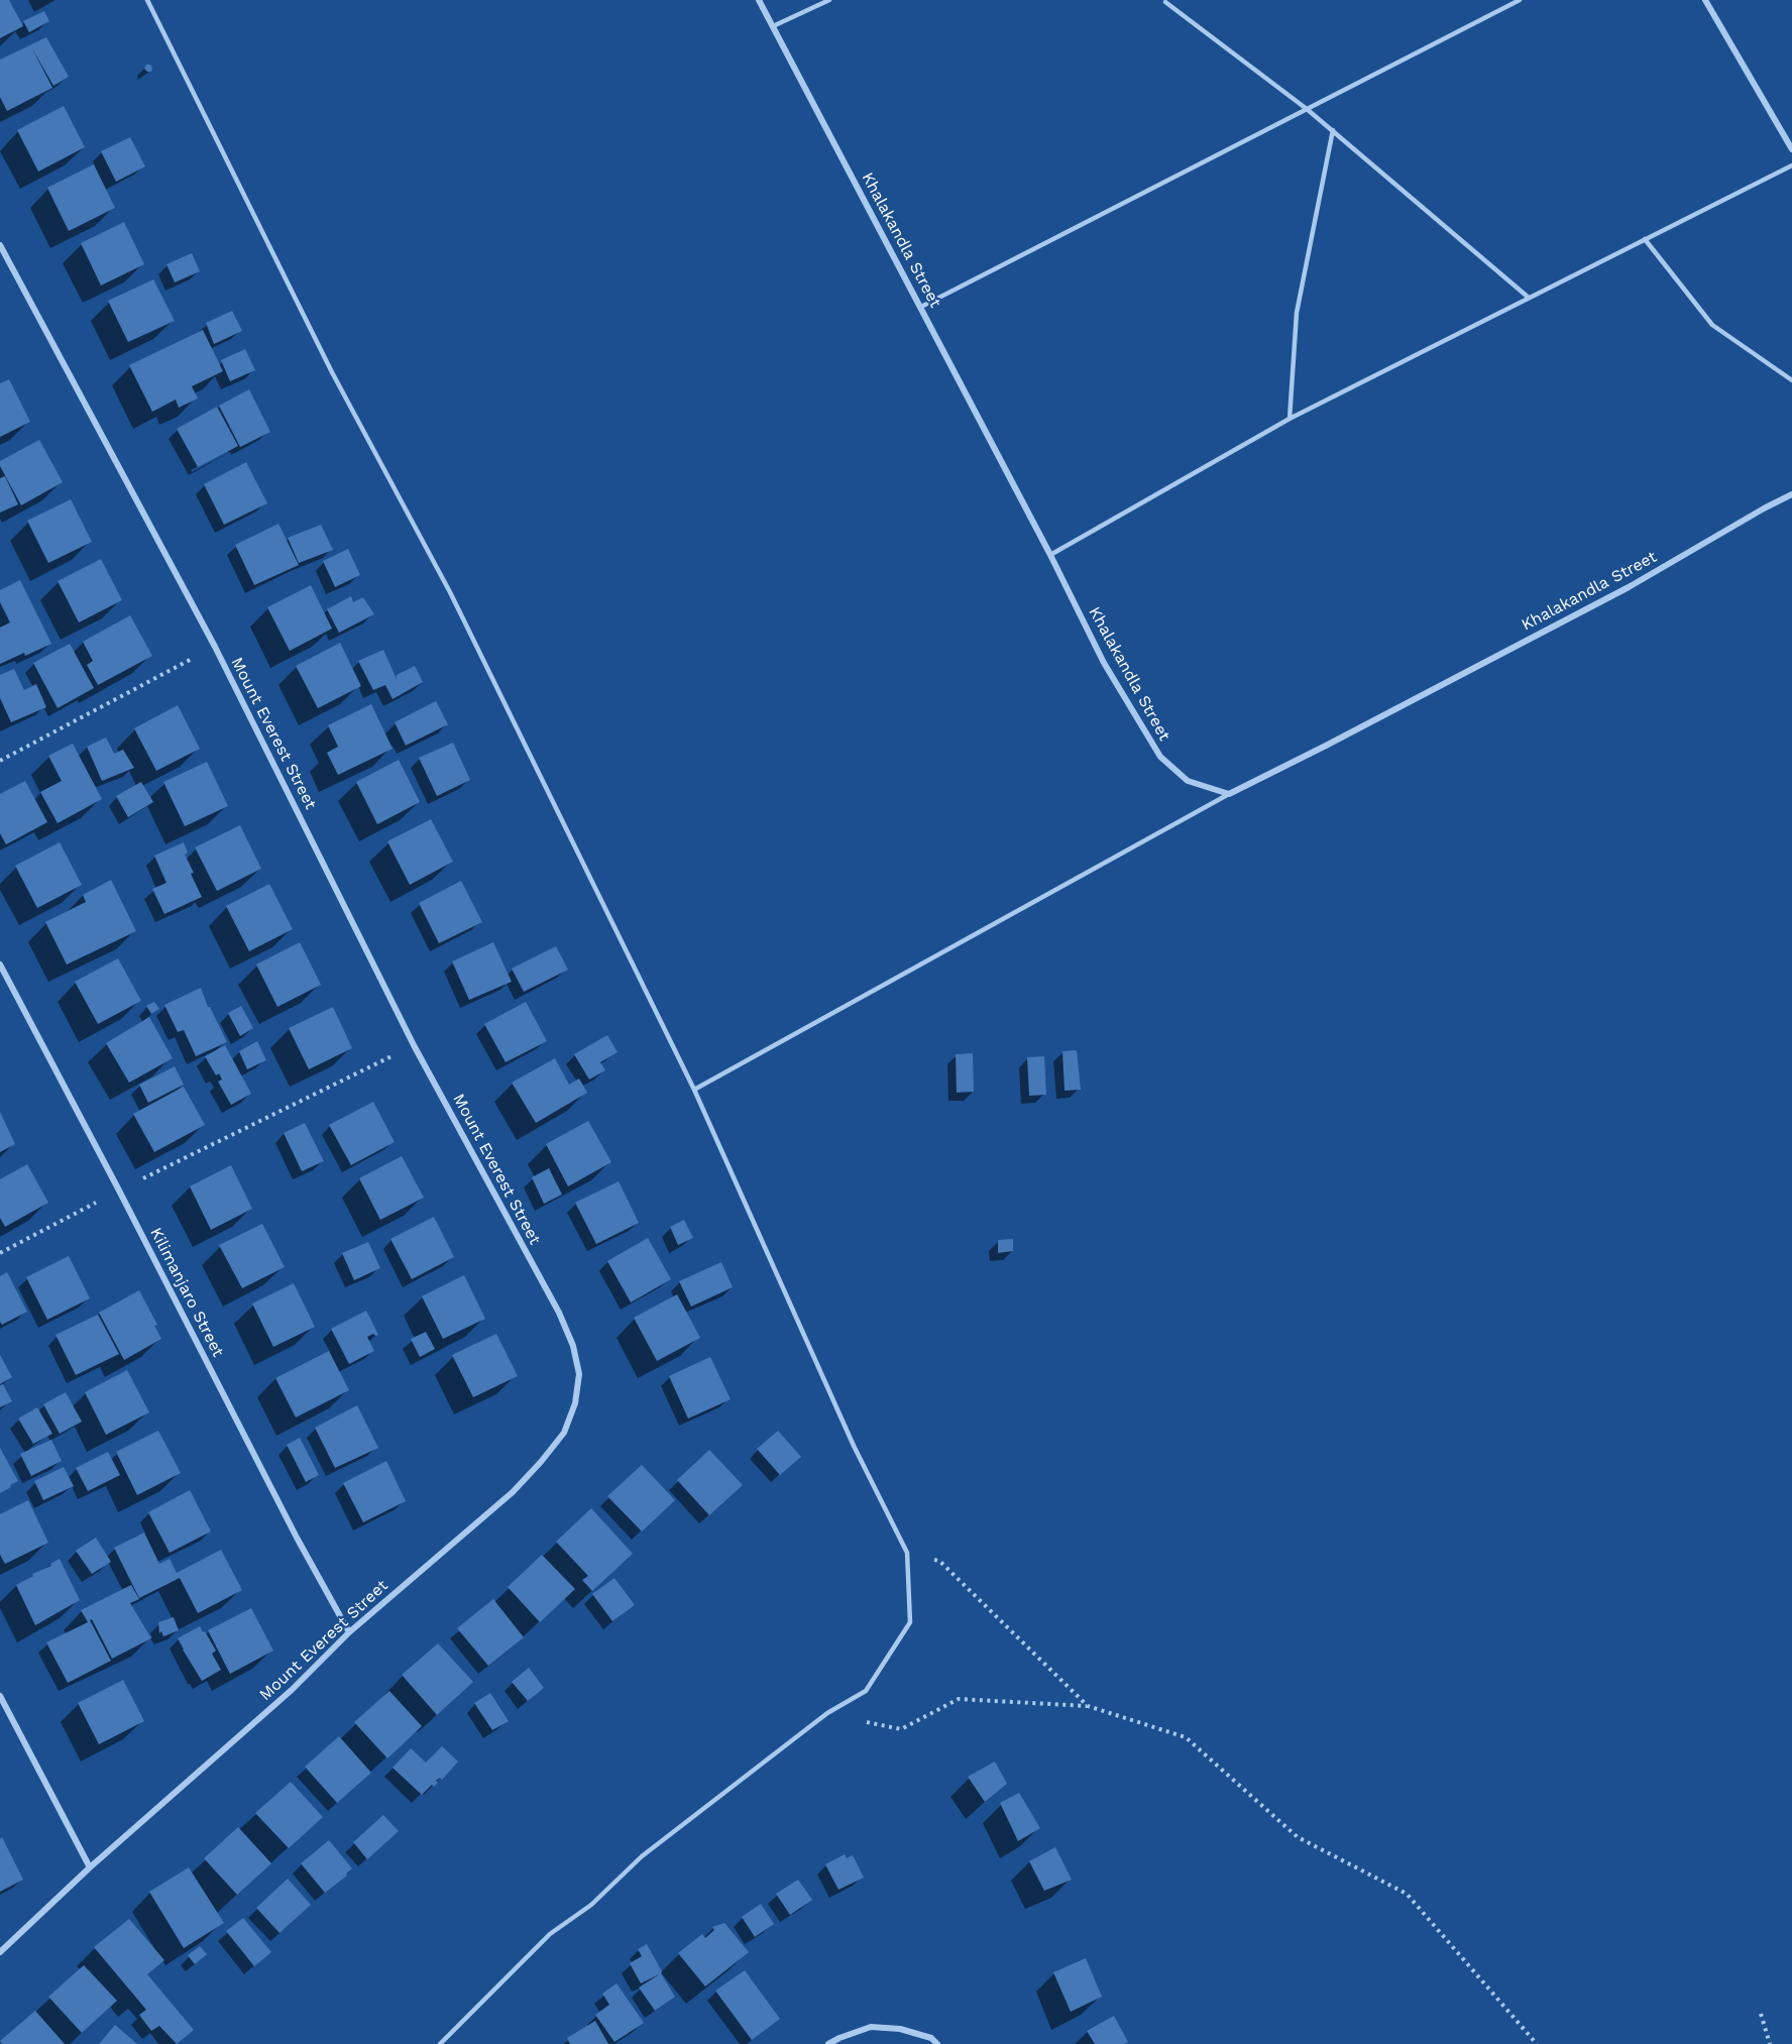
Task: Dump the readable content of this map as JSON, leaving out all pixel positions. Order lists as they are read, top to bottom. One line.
{"streets":{"street":["Khalakandla Street","Mount Everest Street","Kilimanjaro Street"]},"crossings":[["Mount Everest Street","Kilimanjaro Street"]]}
